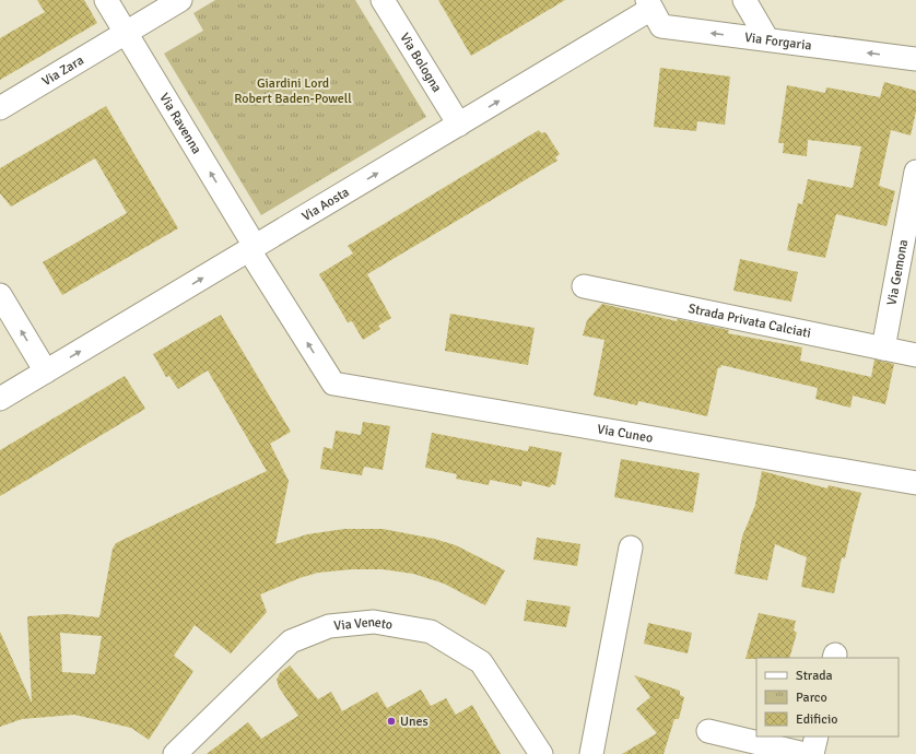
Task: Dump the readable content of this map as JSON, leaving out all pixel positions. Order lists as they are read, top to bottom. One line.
{"streets":{"street":["Via Forgaria","Via Bologna","Via Zara","Via Ravenna","Via Aosta","Via Gemona","Strada Privata Calciati","Via Cuneo","Via Veneto"]},"crossings":[["Via Forgaria","Via Aosta"],["Via Bologna","Via Aosta"],["Via Zara","Via Ravenna"],["Via Ravenna","Via Aosta"],["Via Ravenna","Via Cuneo"],["Via Gemona","Strada Privata Calciati"]],"one_way":["Via Forgaria","Via Ravenna","Via Aosta"],"parks":["Giardini Lord Robert Baden-Powell"],"places":["Unes"],"legend":["Strada","Parco","Edificio"]}
